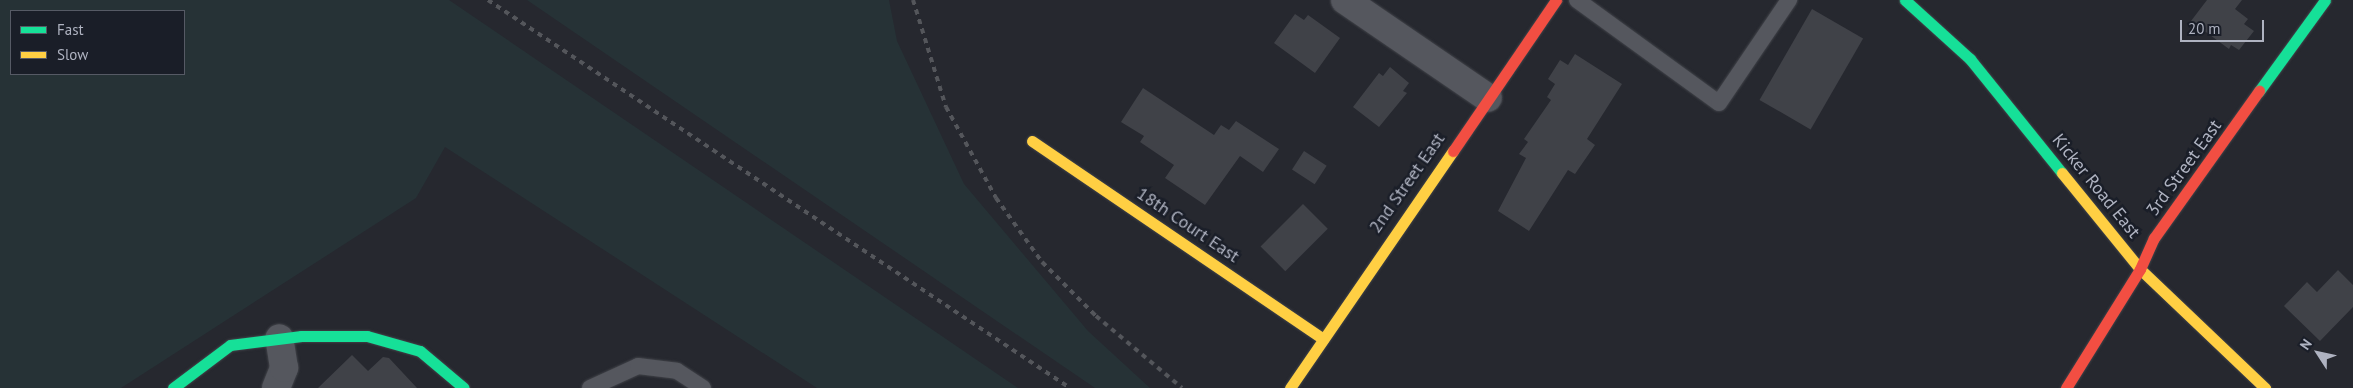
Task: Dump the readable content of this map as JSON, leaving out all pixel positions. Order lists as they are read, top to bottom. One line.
{"streets":{"street":["3rd Street East","2nd Street East","Kicker Road East","18th Court East"]},"crossings":[["3rd Street East","Kicker Road East"],["2nd Street East","18th Court East"]],"legend":["Fast","Slow"],"scale_bar":"20 m","north":"top left"}
